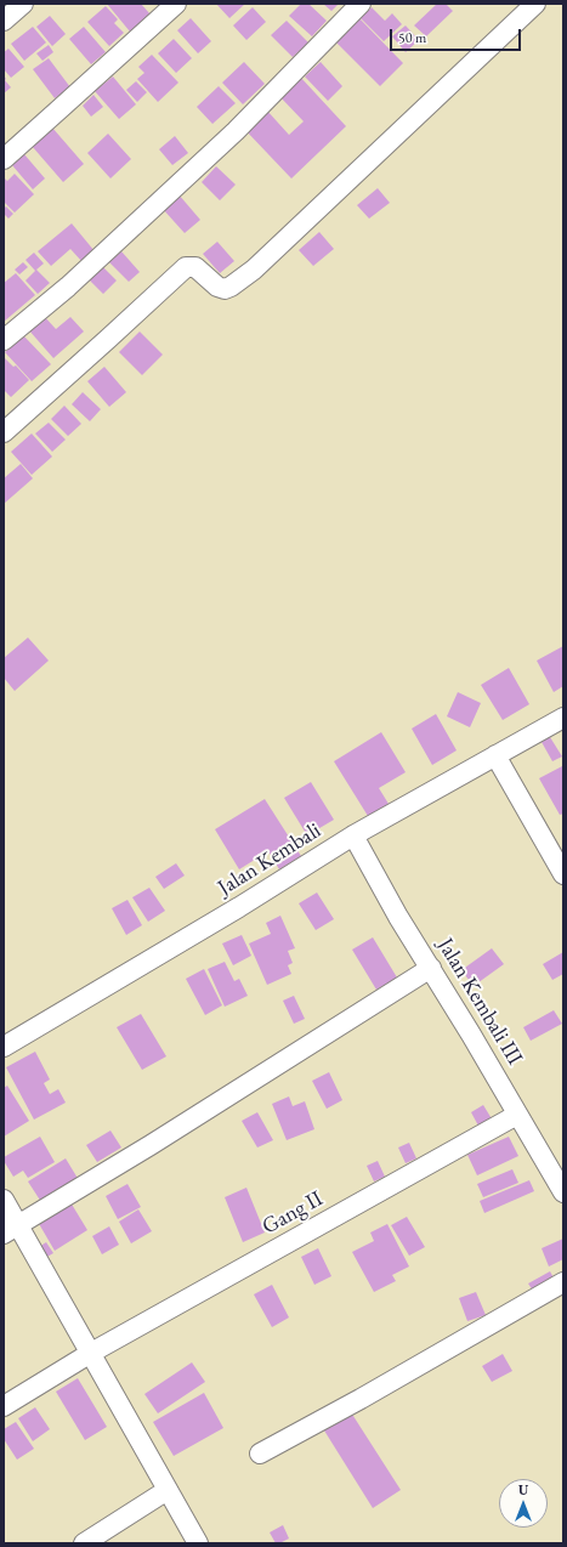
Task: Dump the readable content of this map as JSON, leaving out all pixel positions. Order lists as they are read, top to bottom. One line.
{"streets":{"street":["Jalan Kembali","Jalan Kembali III","Gang II"]},"crossings":[["Jalan Kembali","Jalan Kembali III"],["Jalan Kembali III","Gang II"]],"scale_bar":"50 m","north":"top"}
